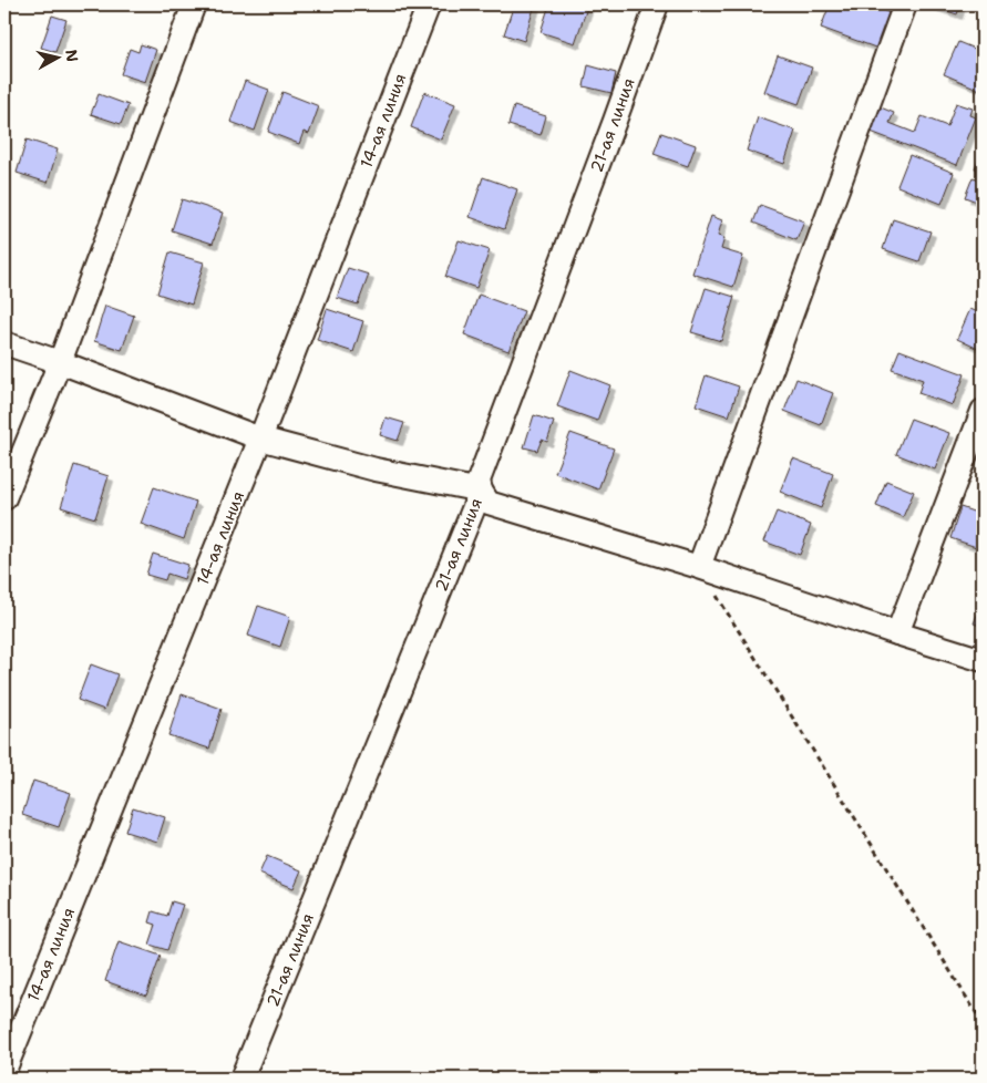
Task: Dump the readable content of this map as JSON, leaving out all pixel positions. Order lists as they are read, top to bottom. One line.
{"streets":{"street":["14-ая линия","21-ая линия"]},"north":"right"}
